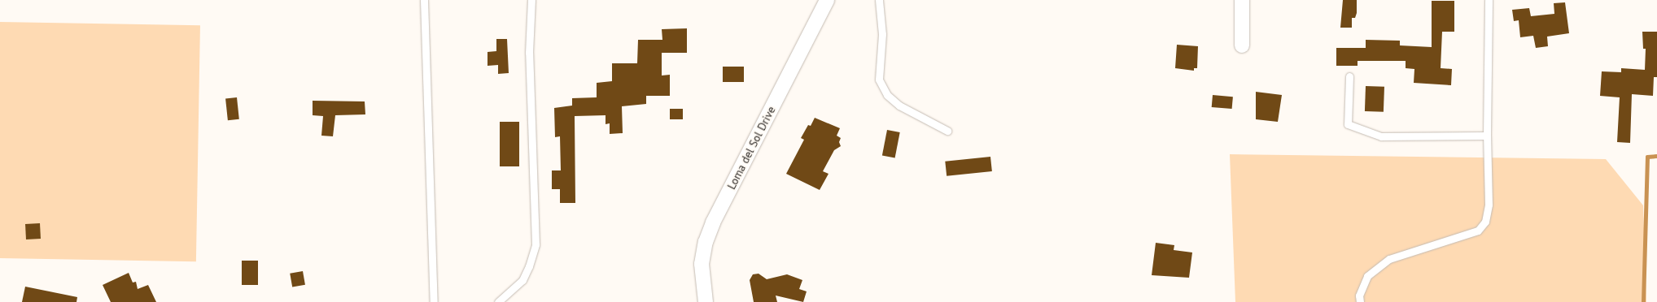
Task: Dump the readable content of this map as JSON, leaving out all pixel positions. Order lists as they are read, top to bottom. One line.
{"streets":{"street":["Loma del Sol Drive"]}}
